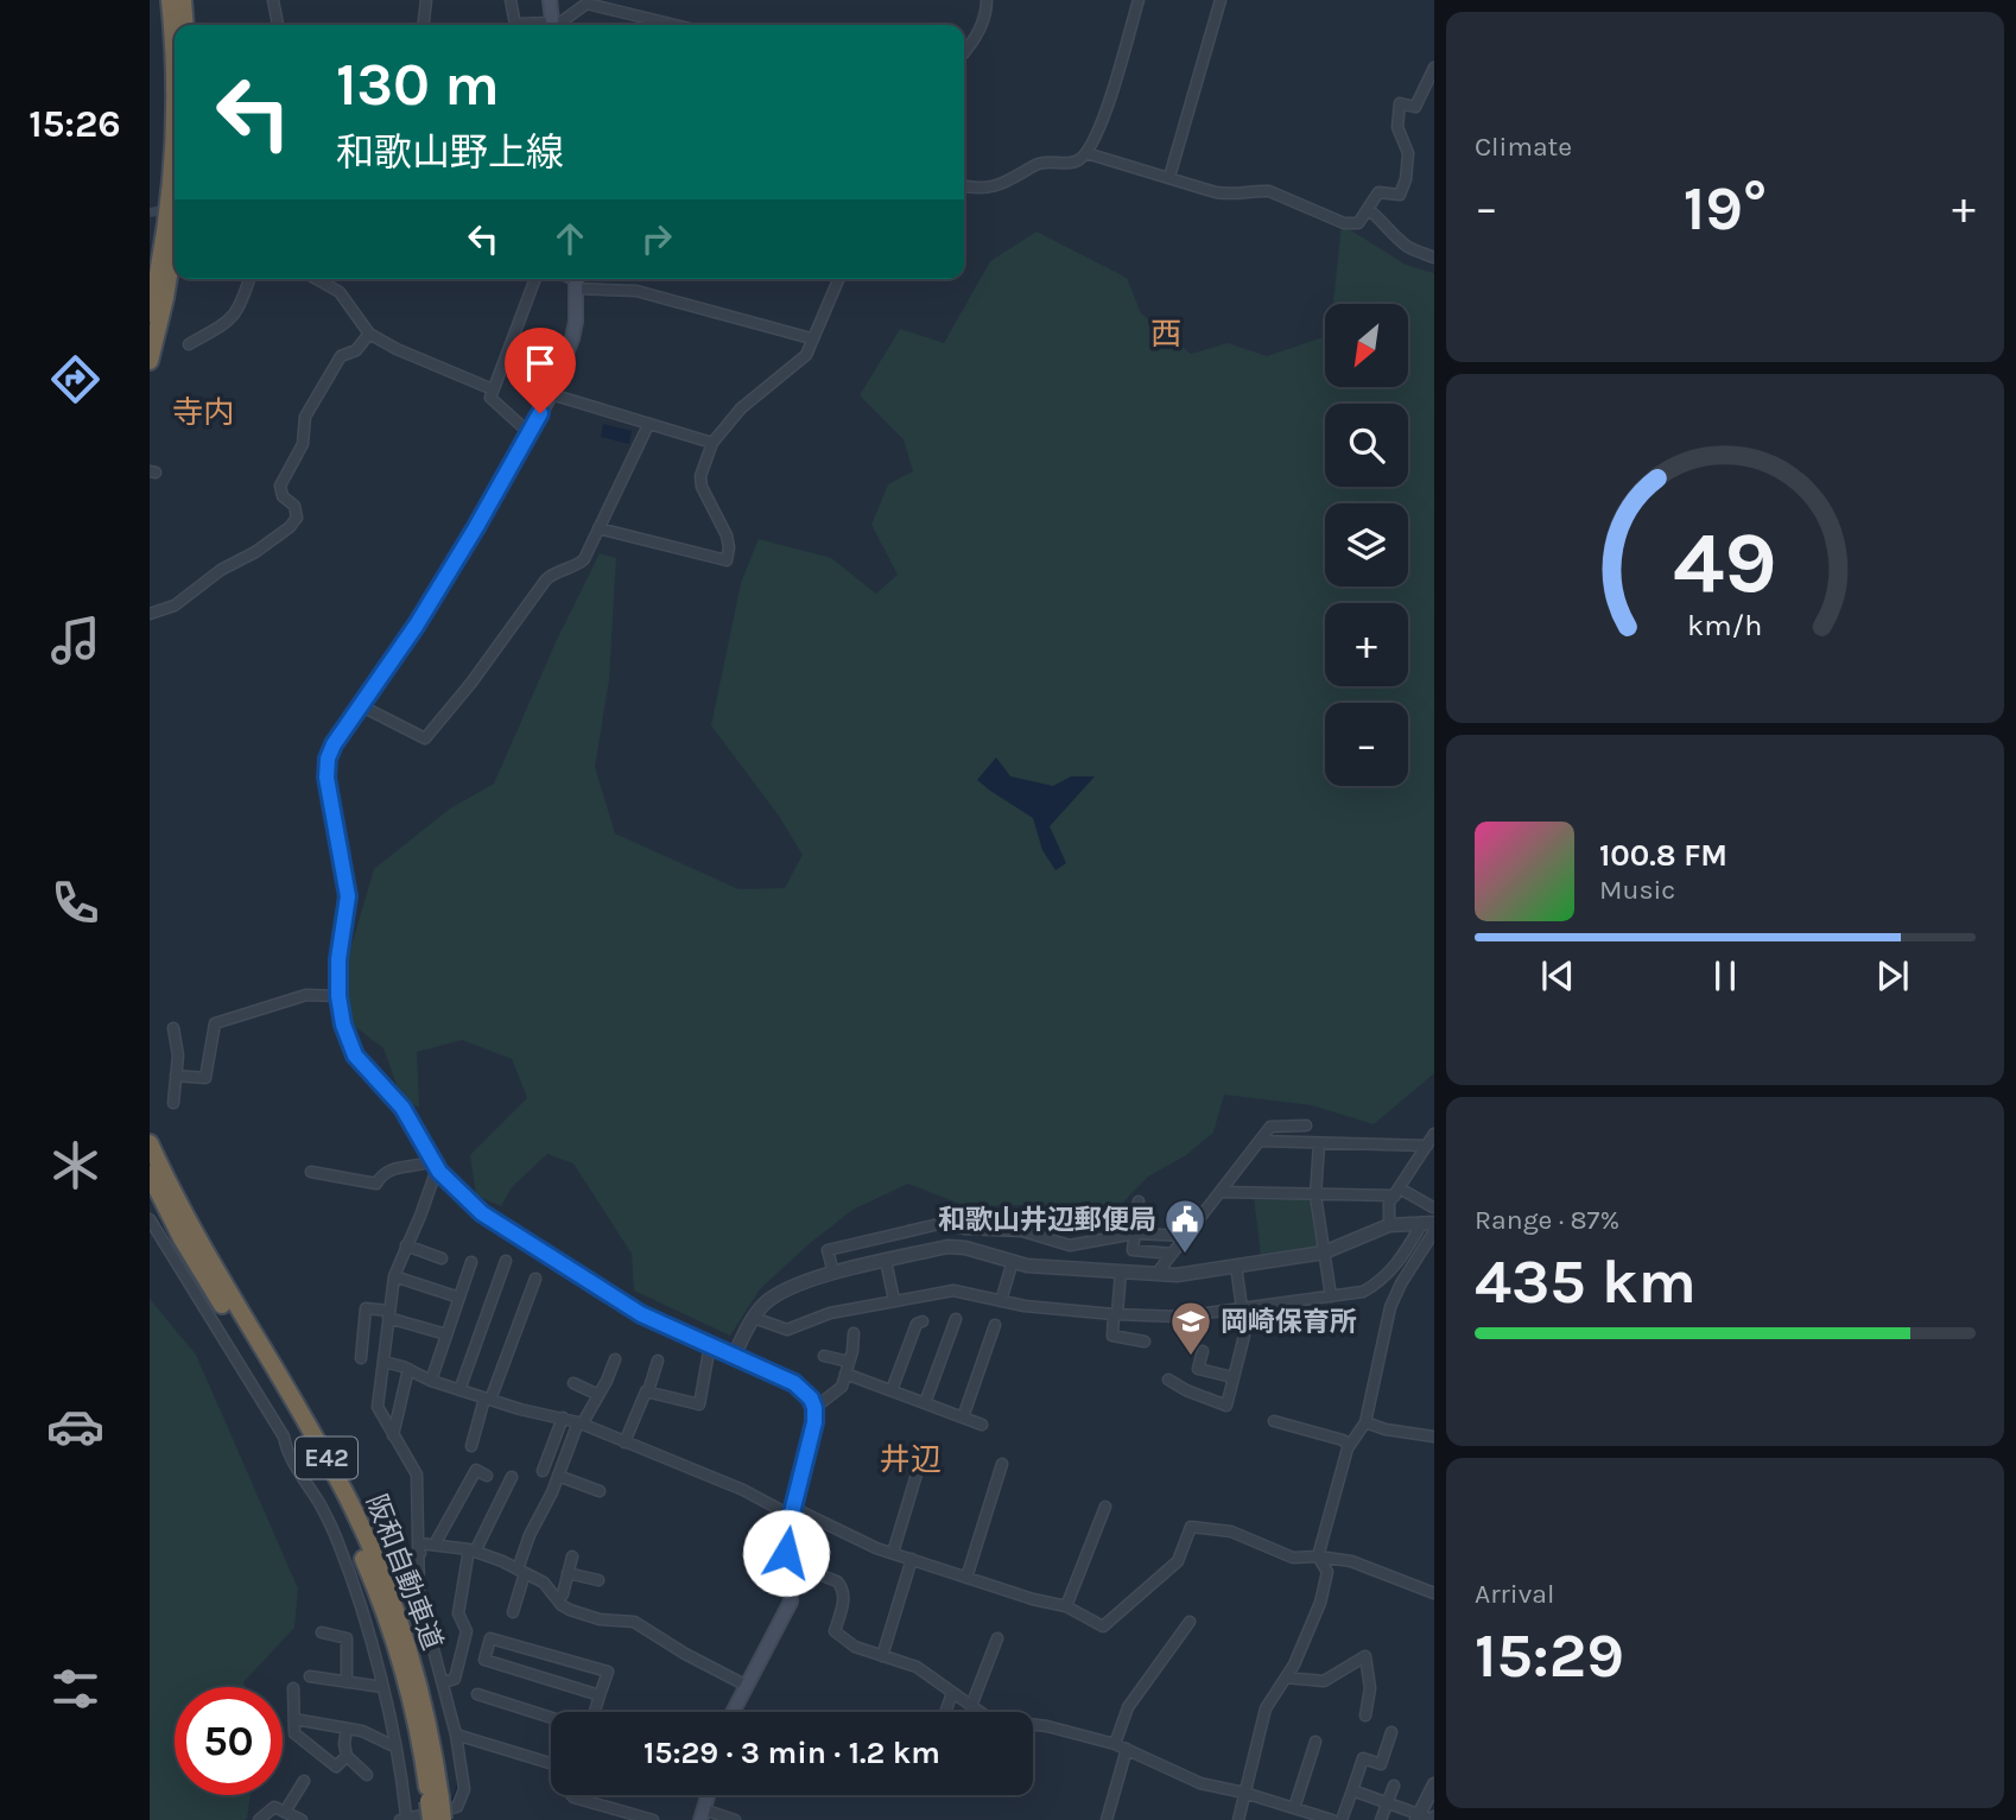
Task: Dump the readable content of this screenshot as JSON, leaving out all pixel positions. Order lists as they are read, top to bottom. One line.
{"streets":{"highway":["E42","阪和自動車道"]},"districts":["西","寺内","井辺"],"places":{"public building":["和歌山井辺郵便局"],"school or university":["岡崎保育所"]},"north":"bottom left","page":{"tabs":"15:26","tile":["Climate",["Range · 87%","435 km"],["Arrival","15:29"]],"turn":["130 m","和歌山野上線"],"heat":["−","19°","+"],"map_buttons":["+","−"],"song":["100.8 FM","Music"],"limit":"50","trip":"15:29 · 3 min · 1.2 km","gauge":["49","km/h"]}}
